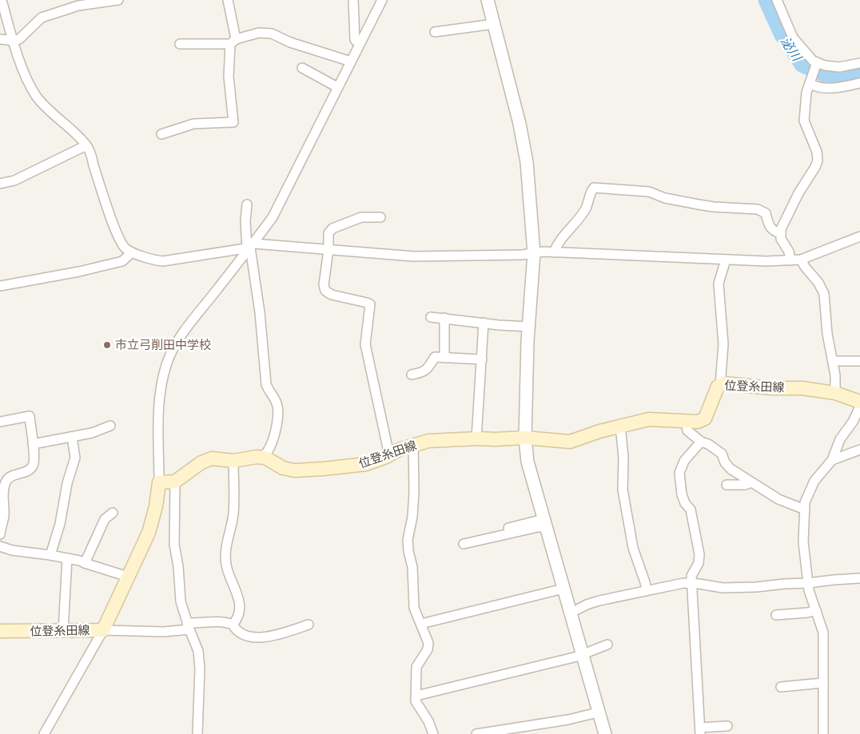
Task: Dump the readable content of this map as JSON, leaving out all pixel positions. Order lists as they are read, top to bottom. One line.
{"streets":{"main road":["位登糸田線"]},"water":["泌川"],"places":["市立弓削田中学校"]}
